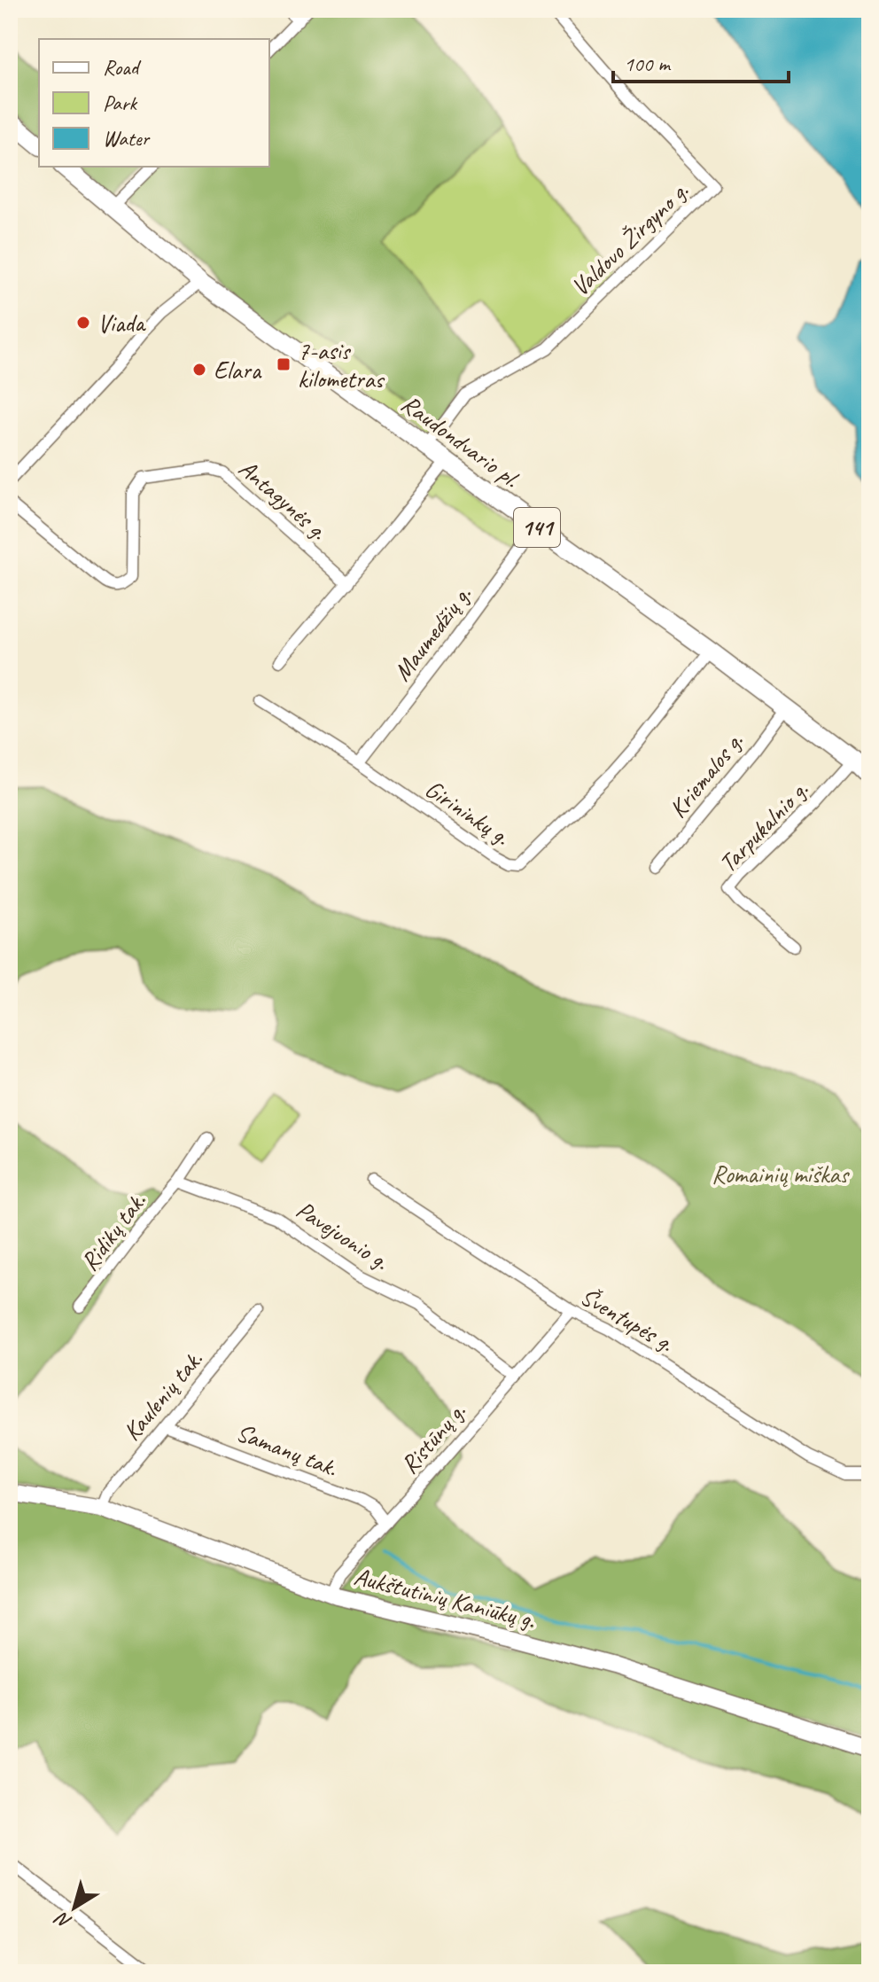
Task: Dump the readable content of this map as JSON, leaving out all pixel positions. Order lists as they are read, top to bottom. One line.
{"streets":{"main road":["Raudondvario pl.","141"],"street":["Valdovo Žirgyno g.","Antagynės g.","Maumedžių g.","Kriemalos g.","Girininkų g.","Tarpukalnio g.","Ridikų tak.","Pavejuonio g.","Šventupės g.","Kaulenių tak.","Ristūnų g.","Samanų tak.","Aukštutinių Kaniūkų g."]},"crossings":[["Valdovo Žirgyno g.","Raudondvario pl."],["Raudondvario pl.","Maumedžių g."],["Raudondvario pl.","Kriemalos g."],["Raudondvario pl.","Girininkų g."],["Raudondvario pl.","Tarpukalnio g."],["Maumedžių g.","Girininkų g."],["Ridikų tak.","Pavejuonio g."],["Pavejuonio g.","Ristūnų g."],["Šventupės g.","Ristūnų g."],["Kaulenių tak.","Samanų tak."],["Kaulenių tak.","Aukštutinių Kaniūkų g."],["Ristūnų g.","Samanų tak."],["Ristūnų g.","Aukštutinių Kaniūkų g."]],"parks":["Romainių miškas"],"places":{"other":["Viada","Elara"],"transit":["7-asis kilometras"]},"legend":["Road","Park","Water"],"scale_bar":"100 m","north":"bottom left"}
